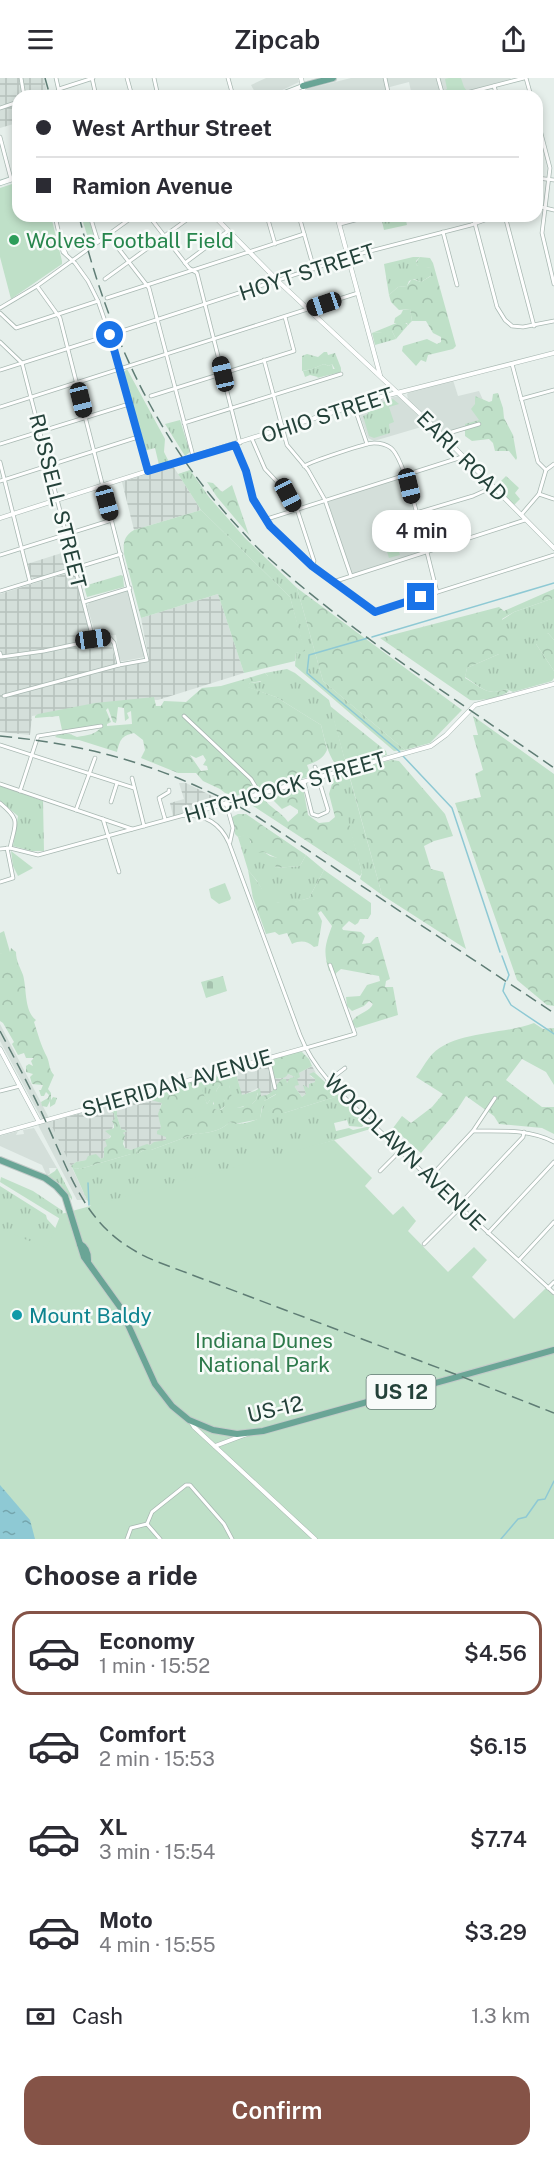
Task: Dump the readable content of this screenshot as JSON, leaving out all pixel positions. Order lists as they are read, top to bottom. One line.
{"streets":{"main road":["US 12","US-12"],"street":["HOYT STREET","OHIO STREET","EARL ROAD","RUSSELL STREET","HITCHCOCK STREET","SHERIDAN AVENUE","WOODLAWN AVENUE"]},"crossings":[["HOYT STREET","EARL ROAD"],["OHIO STREET","EARL ROAD"],["OHIO STREET","RUSSELL STREET"],["HITCHCOCK STREET","WOODLAWN AVENUE"],["SHERIDAN AVENUE","WOODLAWN AVENUE"]],"parks":["Indiana Dunes National Park"],"places":["Wolves Football Field","Mount Baldy"],"page":{"header":"Zipcab","banner":["West Arthur Street","Ramion Avenue"],"bubble":"4 min","heading":"Choose a ride","list":[{"name":"Economy","note":"1 min · 15:52","value":"$4.56"},{"name":"Comfort","note":"2 min · 15:53","value":"$6.15"},{"name":"XL","note":"3 min · 15:54","value":"$7.74"},{"name":"Moto","note":"4 min · 15:55","value":"$3.29"}],"pay":["Cash","1.3 km"],"buttons":"Confirm"}}
